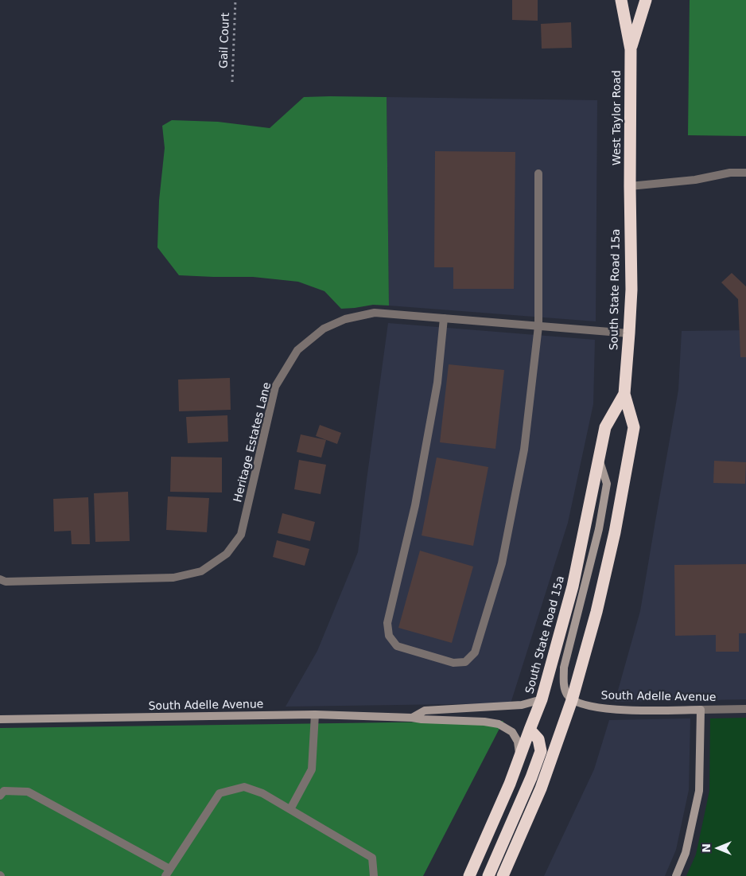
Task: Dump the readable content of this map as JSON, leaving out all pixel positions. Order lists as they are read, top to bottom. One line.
{"streets":{"highway":["West Taylor Road","South State Road 15a"],"street":["Heritage Estates Lane","South Adelle Avenue"],"path":["Gail Court"]},"crossings":[["West Taylor Road","South State Road 15a"],["South State Road 15a","Heritage Estates Lane"],["South State Road 15a","South Adelle Avenue"]],"north":"left"}
